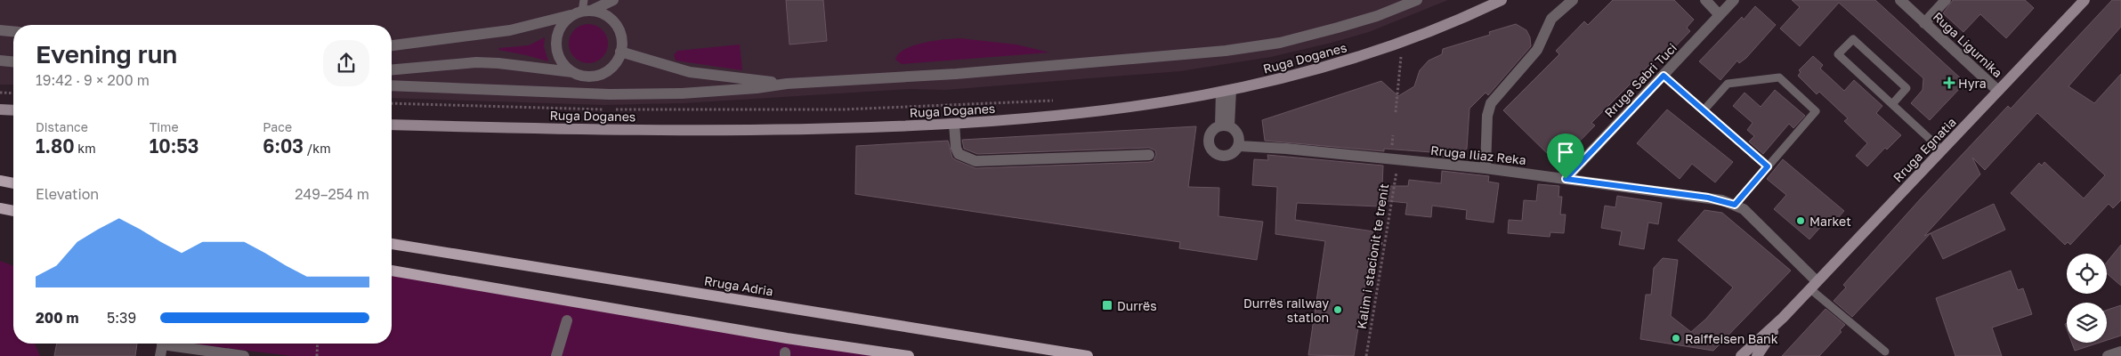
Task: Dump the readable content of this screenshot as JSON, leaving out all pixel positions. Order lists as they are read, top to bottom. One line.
{"streets":{"main road":["Ruga Doganes","Rruga Egnatia","Rruga Adria"],"street":["Ruga Ligurnika","Rruga Sabri Tuci","Rruga Iliaz Reka"],"path":["Kalim i stacionit te trenit"]},"crossings":[["Ruga Ligurnika","Rruga Egnatia"],["Rruga Sabri Tuci","Rruga Iliaz Reka"],["Rruga Egnatia","Rruga Iliaz Reka"],["Rruga Iliaz Reka","Kalim i stacionit te trenit"]],"places":{"health":["Hyra"],"other":["Market","Durrës railway station","Raiffeisen Bank"],"transit":["Durrës"]},"page":{"heading":["Evening run","19:42 · 9 × 200 m"],"stats":[["Distance","1.80 km"],["Time","10:53"],["Pace","6:03 /km"]],"chart":["Elevation","249–254 m"],"list":[{"name":"200 m","note":"5:39"}]}}
